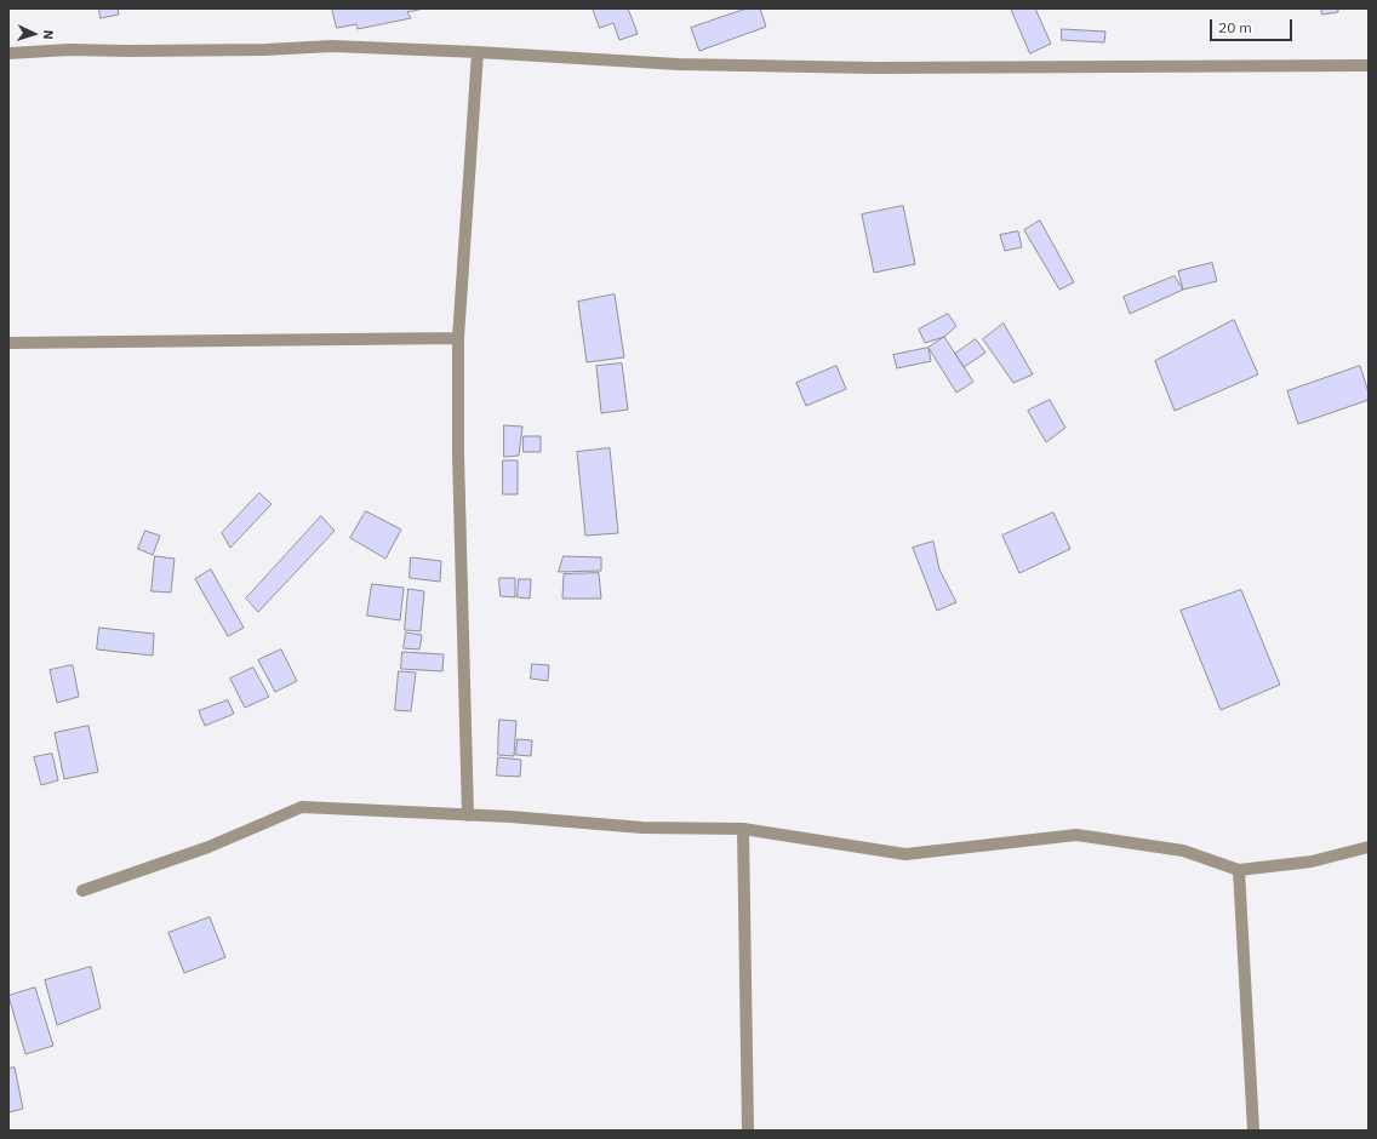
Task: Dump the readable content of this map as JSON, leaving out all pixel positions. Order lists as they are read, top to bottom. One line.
{"scale_bar":"20 m","north":"right"}
